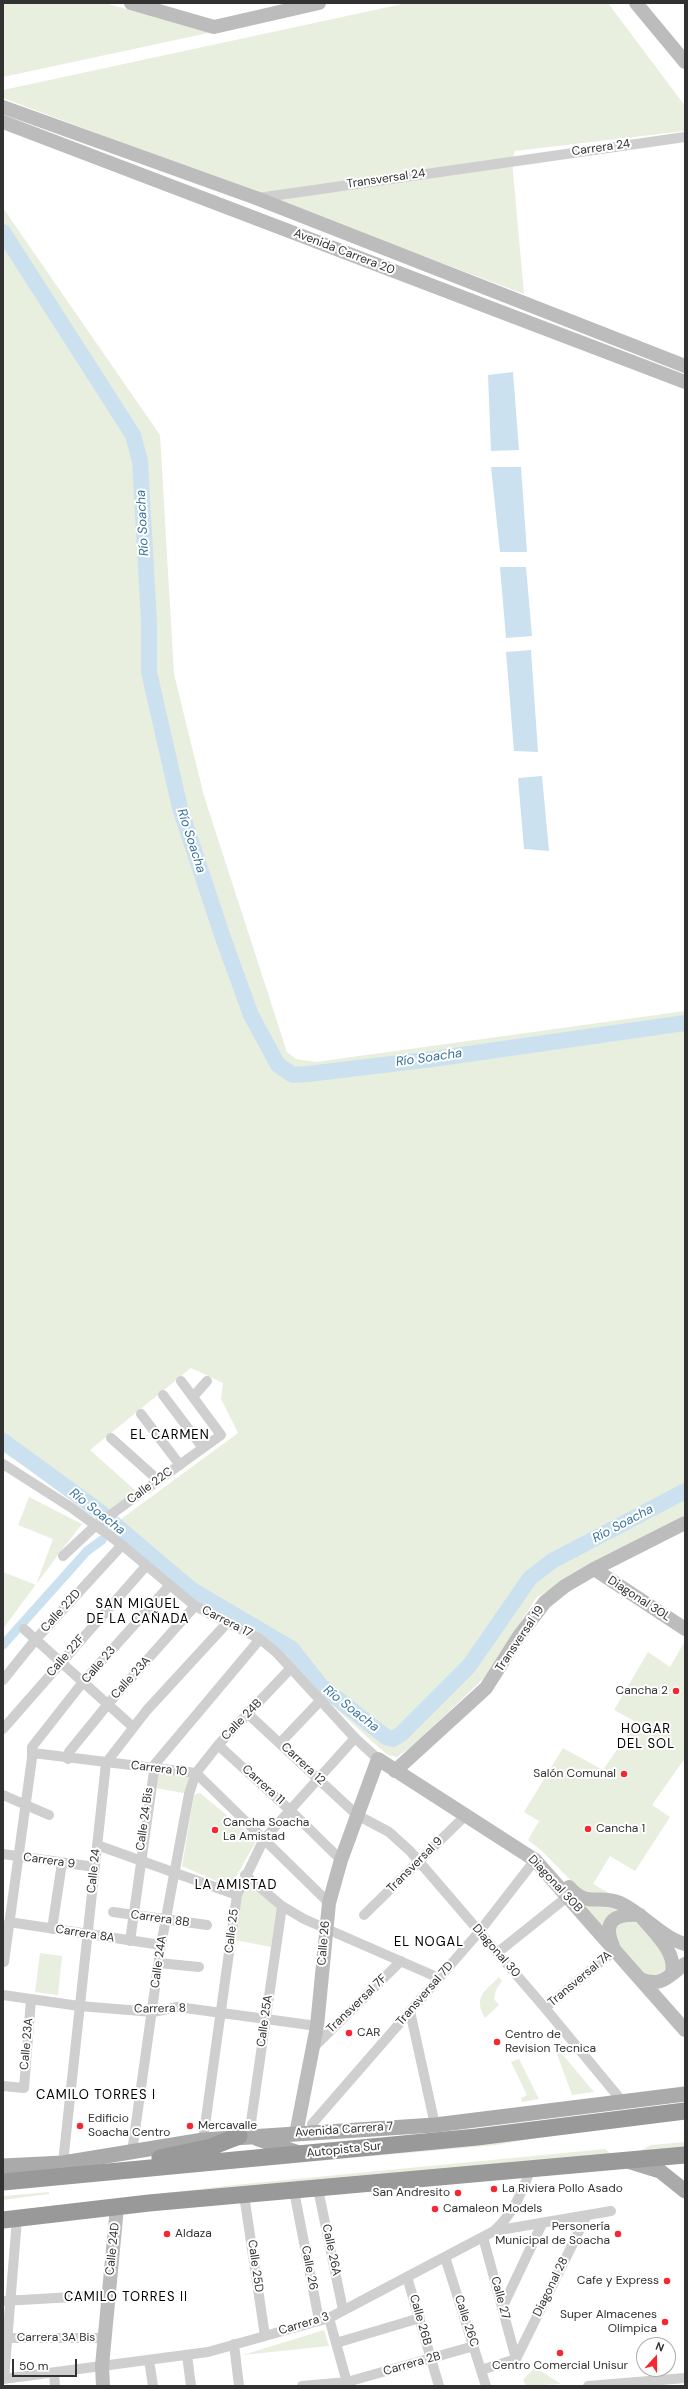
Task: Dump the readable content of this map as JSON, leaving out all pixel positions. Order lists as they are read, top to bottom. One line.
{"streets":{"highway":["Autopista Sur"],"main road":["Avenida Carrera 7"],"street":["Carrera 24","Transversal 24","Avenida Carrera 20","Calle 22C","Diagonal 30L","Calle 22D","Carrera 17","Transversal 19","Calle 22F","Calle 23","Calle 23A","Calle 24B","Carrera 12","Carrera 10","Carrera 11","Calle 24 Bis","Carrera 9","Transversal 9","Calle 24","Diagonal 30B","Carrera 8B","Calle 25","Carrera 8A","Calle 26","Diagonal 30","Calle 24A","Transversal 7A","Transversal 7D","Transversal 7F","Carrera 8","Calle 25A","Calle 24D","Calle 26A","Calle 25D","Diagonal 28","Calle 27","Calle 26B","Calle 26C","Carrera 3","Carrera 3A Bis","Carrera 2B"]},"crossings":[["Carrera 24","Transversal 24"],["Transversal 24","Avenida Carrera 20"],["Calle 22C","Carrera 17"],["Diagonal 30L","Transversal 19"],["Calle 22D","Carrera 17"],["Carrera 17","Transversal 19"],["Carrera 17","Calle 22F"],["Carrera 17","Calle 23"],["Carrera 17","Calle 23A"],["Carrera 17","Calle 24B"],["Carrera 17","Diagonal 30B"],["Carrera 17","Calle 25"],["Carrera 17","Calle 26"],["Transversal 19","Diagonal 30B"],["Calle 23","Carrera 10"],["Calle 23A","Carrera 10"],["Calle 23A","Carrera 8"],["Calle 24B","Carrera 12"],["Calle 24B","Carrera 10"],["Calle 24B","Carrera 11"],["Calle 24B","Calle 24A"],["Carrera 12","Calle 25"],["Carrera 12","Calle 26"],["Carrera 12","Diagonal 30"],["Carrera 10","Calle 24 Bis"],["Carrera 10","Calle 24"],["Carrera 10","Calle 25"],["Carrera 10","Calle 26"],["Carrera 10","Calle 24A"],["Carrera 11","Calle 25"],["Carrera 11","Calle 26"],["Calle 24 Bis","Carrera 8B"],["Calle 24 Bis","Carrera 8A"],["Carrera 9","Calle 24"],["Transversal 9","Diagonal 30B"],["Transversal 9","Diagonal 30"],["Calle 24","Carrera 8A"],["Calle 24","Carrera 8"],["Calle 24","Avenida Carrera 7"],["Diagonal 30B","Transversal 7A"],["Diagonal 30B","Transversal 7D"],["Carrera 8B","Calle 24A"],["Calle 25","Carrera 8"],["Calle 25","Avenida Carrera 7"],["Carrera 8A","Calle 24A"],["Calle 26","Diagonal 30"],["Calle 26","Transversal 7F"],["Calle 26","Carrera 8"],["Calle 26","Avenida Carrera 7"],["Calle 26","Carrera 3"],["Calle 26","Carrera 2B"],["Diagonal 30","Transversal 7A"],["Diagonal 30","Transversal 7D"],["Diagonal 30","Avenida Carrera 7"],["Calle 24A","Carrera 8"],["Calle 24A","Avenida Carrera 7"],["Carrera 8","Calle 25A"],["Calle 25A","Avenida Carrera 7"],["Calle 24D","Carrera 3"],["Calle 24D","Carrera 3A Bis"],["Calle 26A","Carrera 3"],["Calle 25D","Carrera 3"],["Diagonal 28","Calle 27"],["Diagonal 28","Carrera 3"],["Calle 27","Carrera 3"],["Calle 26B","Carrera 3"],["Calle 26B","Carrera 2B"],["Calle 26C","Carrera 3"],["Calle 26C","Carrera 2B"]],"districts":["EL CARMEN","SAN MIGUEL DE LA CAÑADA","HOGAR DEL SOL","LA AMISTAD","EL NOGAL","CAMILO TORRES I","CAMILO TORRES II"],"water":["Río Soacha"],"places":["Cancha 2","Salón Comunal","Cancha 1","Cancha Soacha La Amistad","CAR","Centro de Revision Tecnica","Edificio Soacha Centro","Mercavalle","La Riviera Pollo Asado","San Andresito","Camaleon Models","Aldaza","Personería Municipal de Soacha","Cafe y Express","Super Almacenes Olimpica","Centro Comercial Unisur"],"scale_bar":"50 m","north":"top"}
